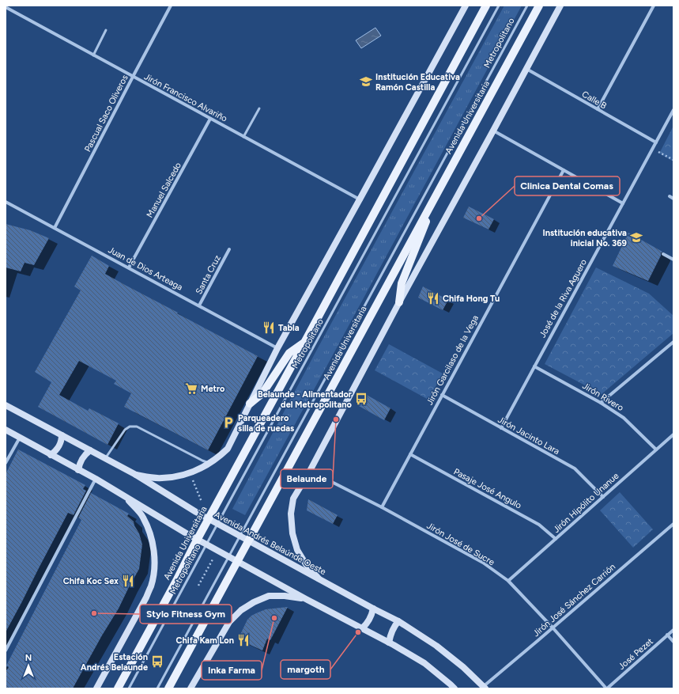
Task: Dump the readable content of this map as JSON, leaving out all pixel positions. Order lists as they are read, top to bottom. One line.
{"streets":{"main road":["Avenida Universitaria"],"street":["Jirón Francisco Alvariño","Calle B","Pascual Saco Oliveros","Manuel Salcedo","Juan de Dios Arteaga","Santa Cruz","José de la Riva Aguero","Jirón Garcilaso de la Vega","Jirón Rivero","Jirón Jacinto Lara","Pasaje José Angulo","Jirón Hipólito Unanue","Avenida Andrés Belaúnde Oeste","Jirón José de Sucre","Jirón José Sánchez Carrión","José Pezet"],"lane":["Metropolitano"]},"crossings":[["Metropolitano","Avenida Andrés Belaúnde Oeste"],["Jirón Francisco Alvariño","Pascual Saco Oliveros"],["Jirón Francisco Alvariño","Manuel Salcedo"],["Calle B","José de la Riva Aguero"],["Pascual Saco Oliveros","Juan de Dios Arteaga"],["Avenida Universitaria","Avenida Andrés Belaúnde Oeste"],["Manuel Salcedo","Juan de Dios Arteaga"],["Juan de Dios Arteaga","Santa Cruz"],["José de la Riva Aguero","Jirón Rivero"],["José de la Riva Aguero","Jirón Jacinto Lara"],["Jirón Garcilaso de la Vega","Jirón Jacinto Lara"],["Jirón Garcilaso de la Vega","Pasaje José Angulo"],["Jirón Garcilaso de la Vega","Jirón José de Sucre"],["Jirón Rivero","Jirón Hipólito Unanue"],["Jirón Jacinto Lara","Jirón Hipólito Unanue"],["Pasaje José Angulo","Jirón Hipólito Unanue"],["Jirón Hipólito Unanue","Jirón José de Sucre"],["Avenida Andrés Belaúnde Oeste","Jirón José Sánchez Carrión"],["Jirón José de Sucre","Jirón José Sánchez Carrión"],["Jirón José de Sucre","José Pezet"]],"places":{"school or university":["Institución Educativa Ramón Castilla","Institución educativa inicial No. 369"],"other":["Clinica Dental Comas","Belaunde","Stylo Fitness Gym","Inka Farma","margoth"],"restaurant":["Chifa Hong Tu","Tabla","Chifa Koc Sex","Chifa Kam Lon"],"supermarket":["Metro"],"bus stop":["Belaunde - Alimentador del Metropolitano","Estación Andrés Belaunde"],"parking":["Parqueadero silla de ruedas"]},"north":"top"}
